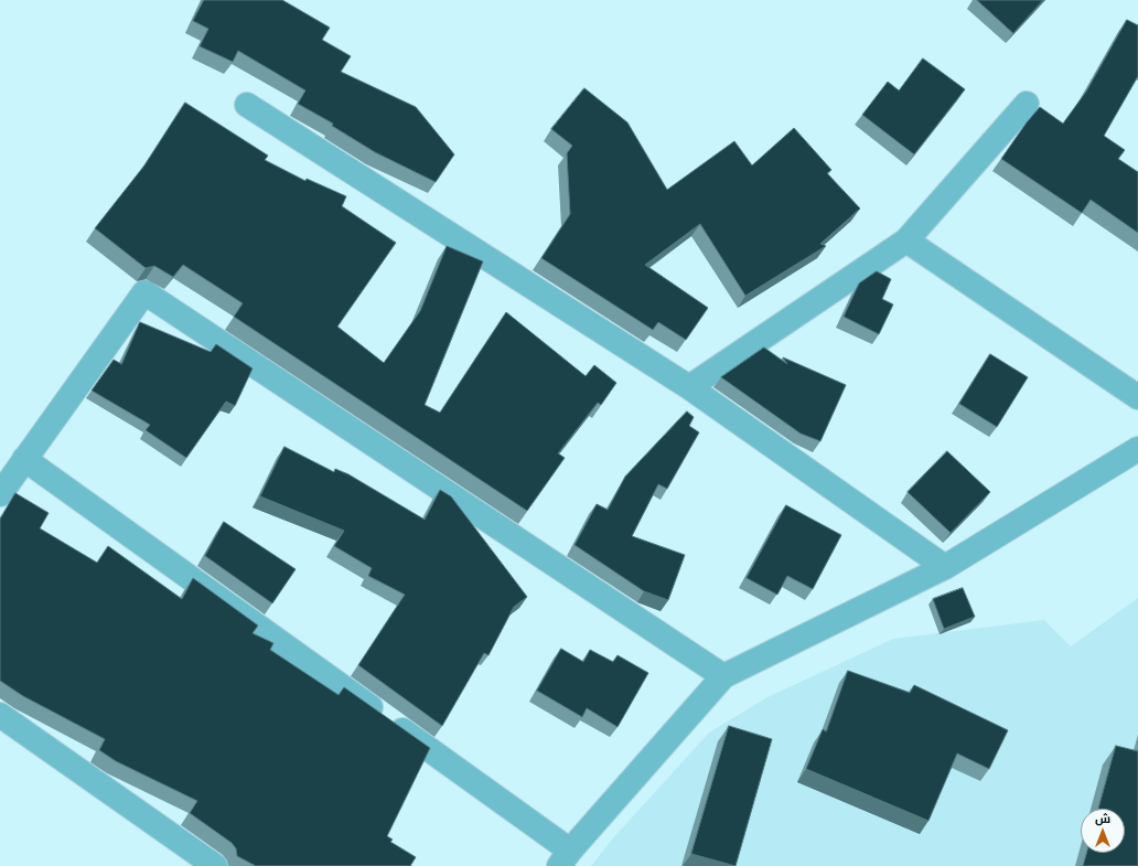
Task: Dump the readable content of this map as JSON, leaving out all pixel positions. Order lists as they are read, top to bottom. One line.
{"north":"top"}
